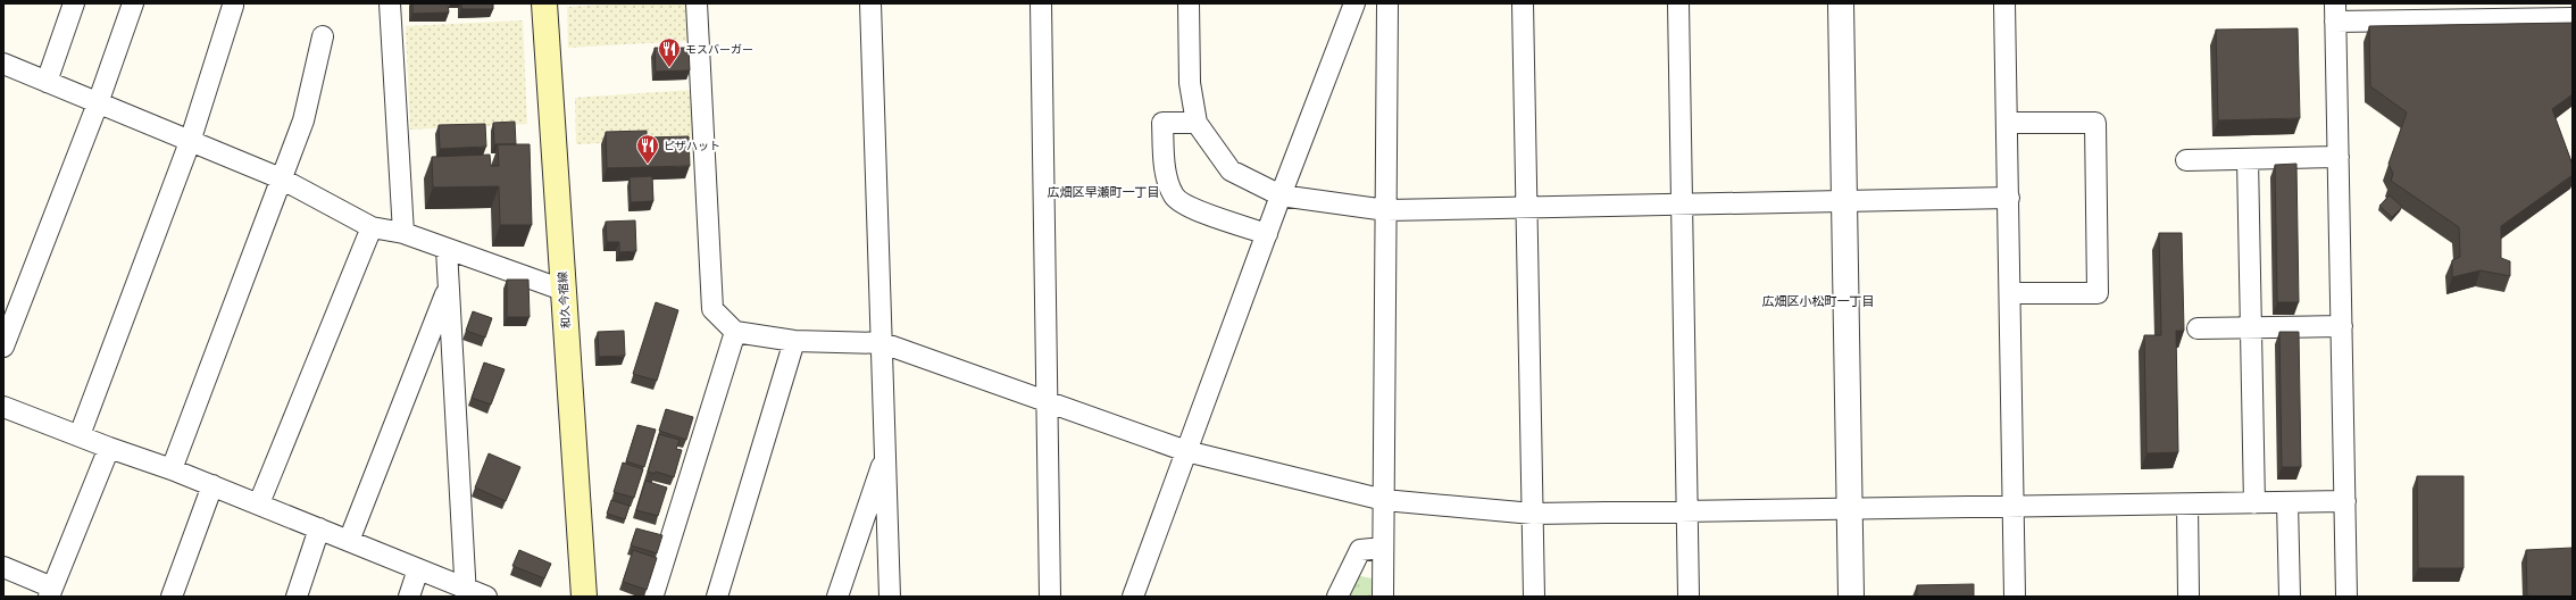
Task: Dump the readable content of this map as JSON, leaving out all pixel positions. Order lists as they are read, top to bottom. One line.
{"streets":{"main road":["和久今宿線"]},"districts":["広畑区早瀬町一丁目","広畑区小松町一丁目"],"places":{"restaurant":["モスバーガー","ピザハット"]}}
